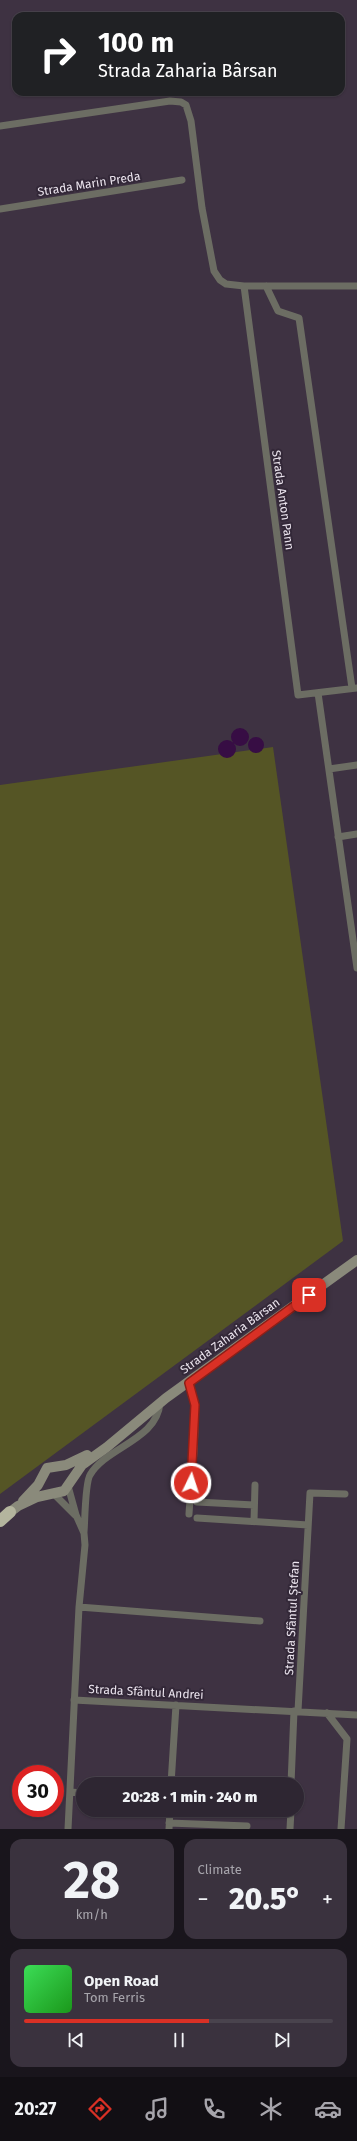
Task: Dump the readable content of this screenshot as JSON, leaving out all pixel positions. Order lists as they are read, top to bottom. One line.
{"streets":{"main road":["Strada Zaharia Bârsan"],"street":["Strada Marin Preda","Strada Anton Pann","Strada Sfântul Ștefan","Strada Sfântul Andrei"]},"crossings":[["Strada Sfântul Ștefan","Strada Sfântul Andrei"]],"page":{"turn":["100 m","Strada Zaharia Bârsan"],"limit":"30","trip":"20:28 · 1 min · 240 m","tile":[["28","km/h"],"Climate"],"heat":["−","20.5°","+"],"song":["Open Road","Tom Ferris"],"tabs":"20:27"}}
